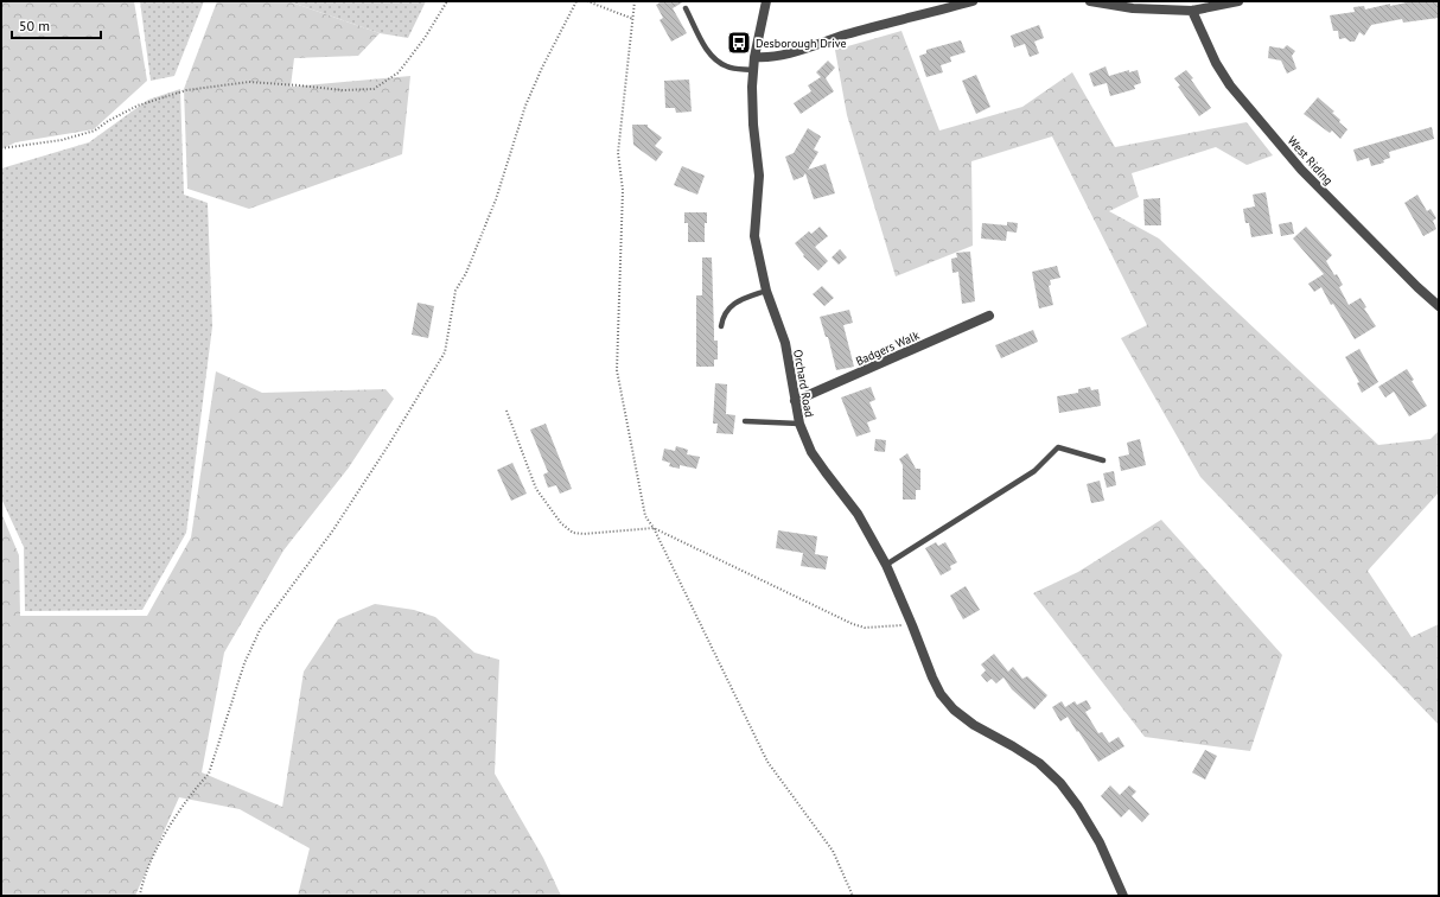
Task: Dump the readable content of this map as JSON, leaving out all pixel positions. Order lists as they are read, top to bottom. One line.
{"streets":{"street":["West Riding","Badgers Walk","Orchard Road"]},"crossings":[["Badgers Walk","Orchard Road"]],"places":{"bus stop":["Desborough Drive"]},"scale_bar":"50 m"}
